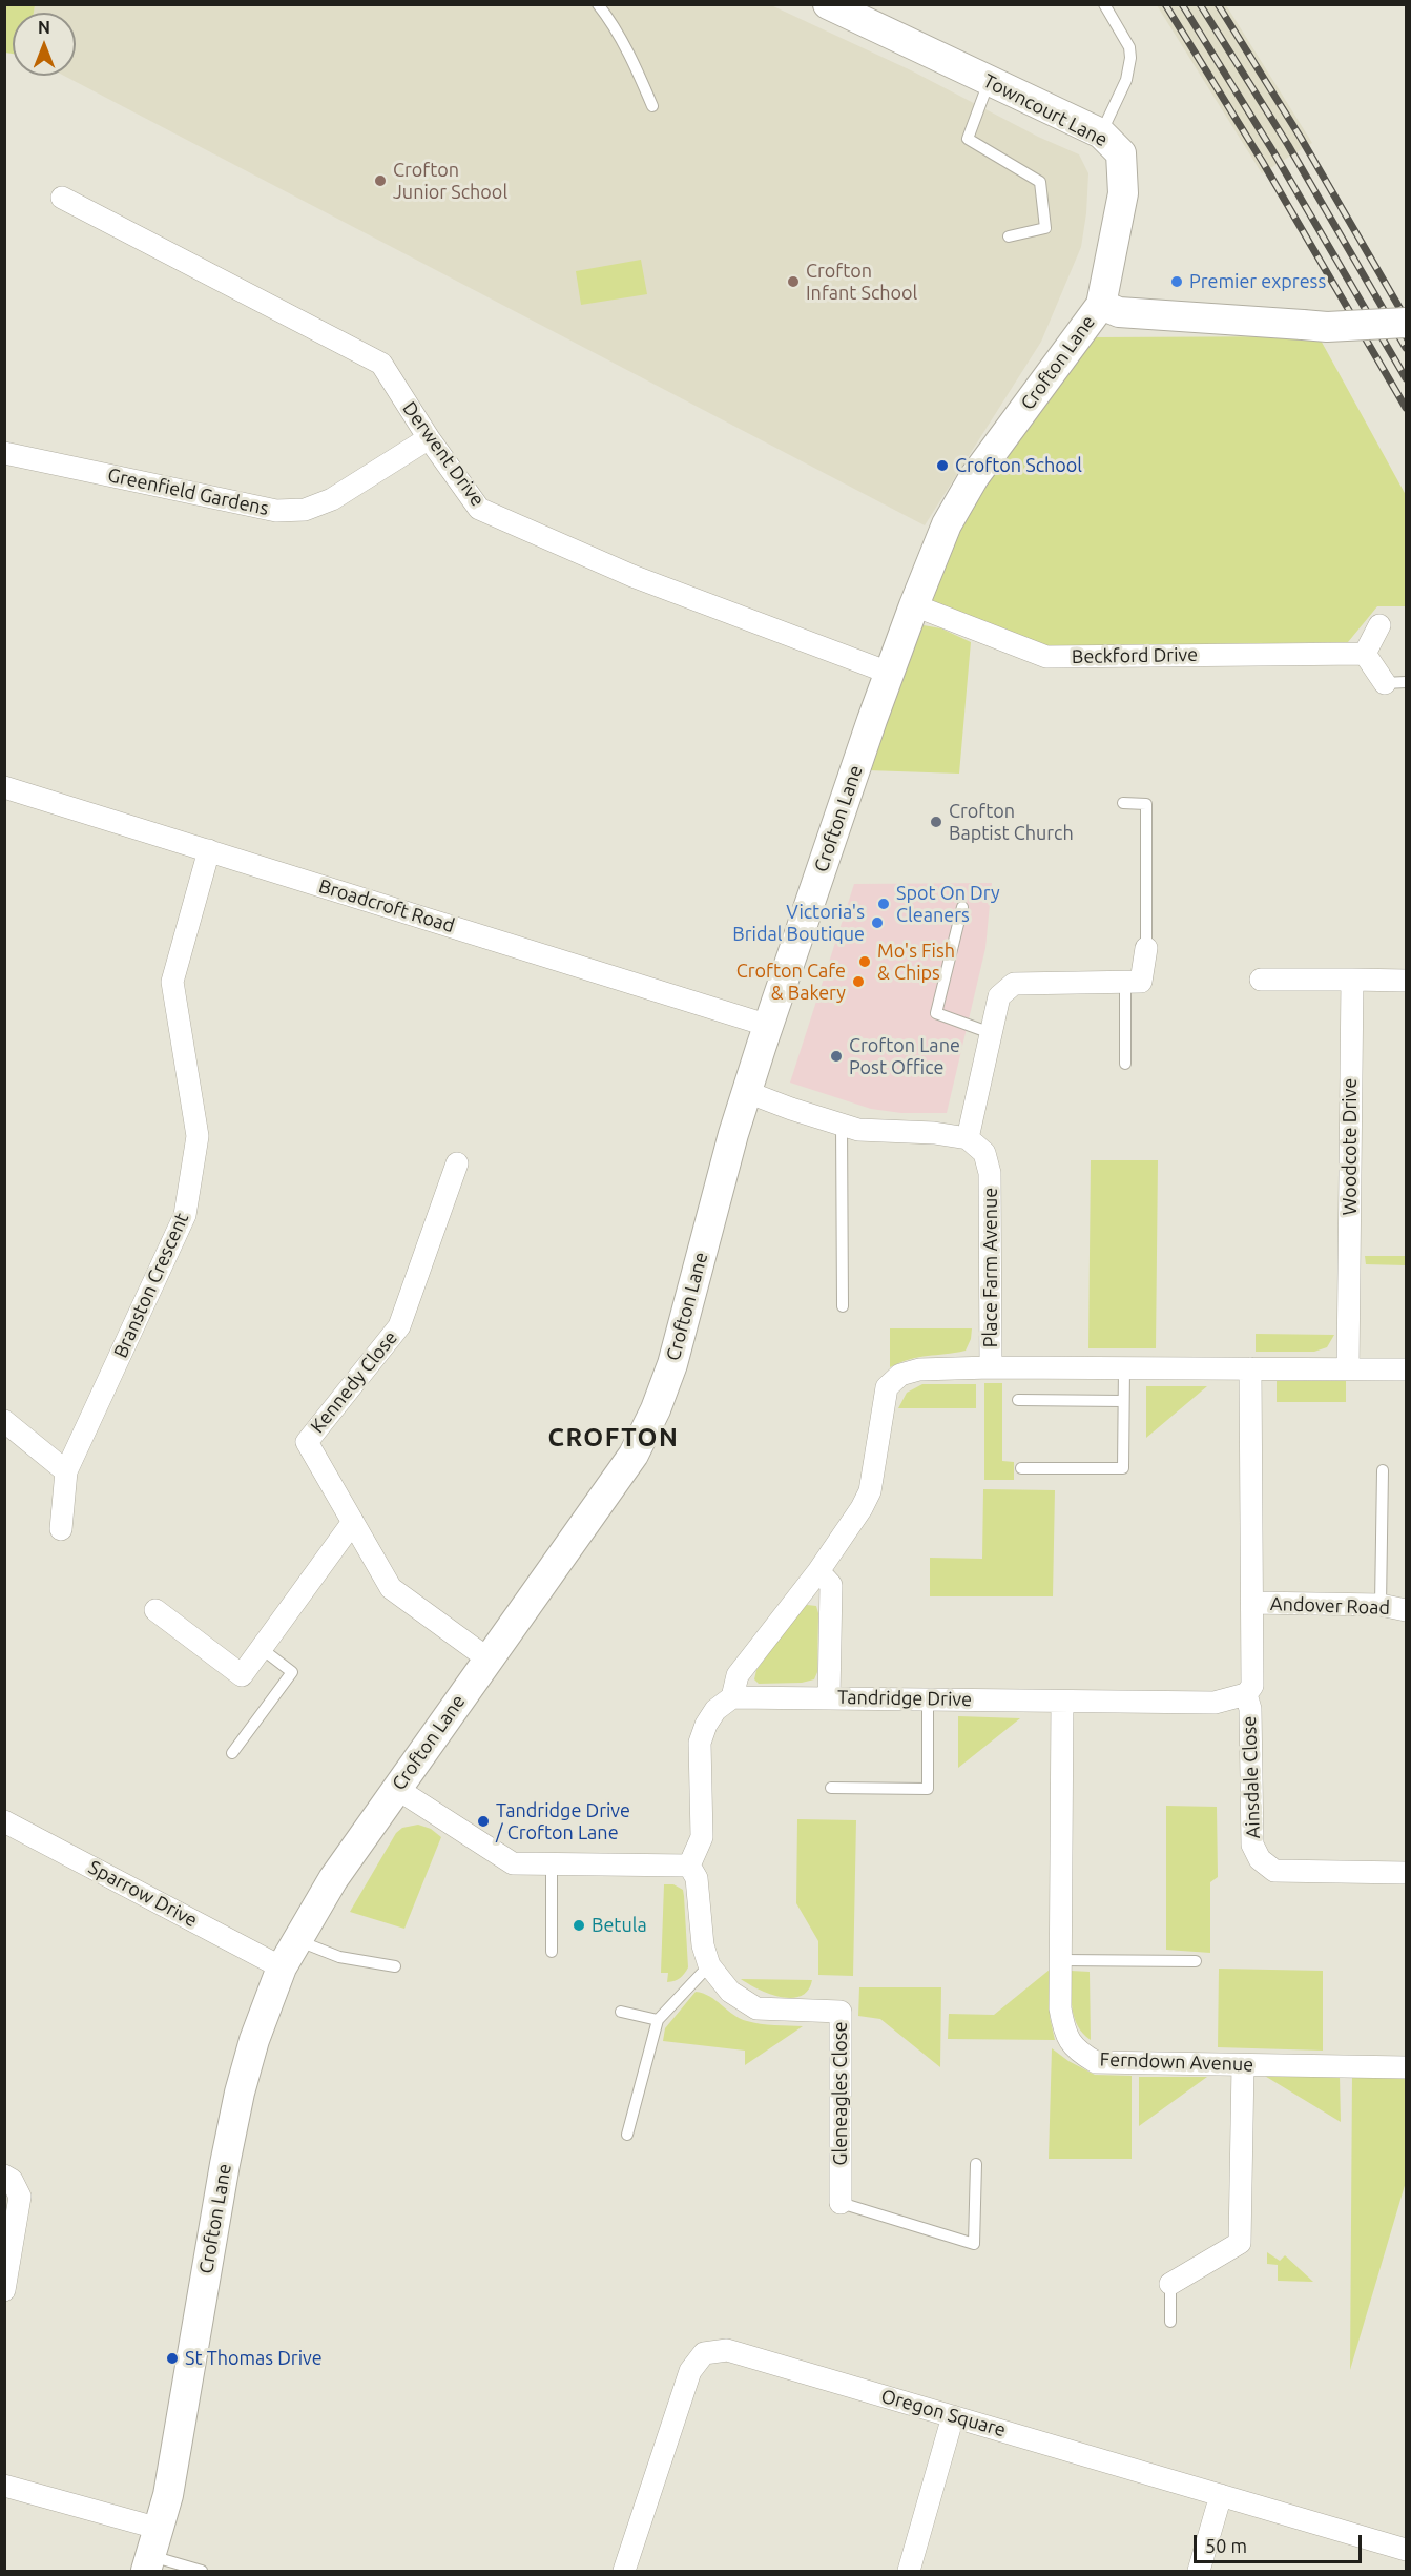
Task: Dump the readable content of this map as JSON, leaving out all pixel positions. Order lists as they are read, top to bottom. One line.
{"streets":{"street":["Towncourt Lane","Crofton Lane","Derwent Drive","Greenfield Gardens","Beckford Drive","Broadcroft Road","Woodcote Drive","Place Farm Avenue","Branston Crescent","Kennedy Close","Andover Road","Tandridge Drive","Ainsdale Close","Sparrow Drive","Ferndown Avenue","Gleneagles Close","Oregon Square"]},"crossings":[["Towncourt Lane","Crofton Lane"],["Crofton Lane","Derwent Drive"],["Crofton Lane","Beckford Drive"],["Crofton Lane","Broadcroft Road"],["Crofton Lane","Kennedy Close"],["Crofton Lane","Sparrow Drive"],["Derwent Drive","Greenfield Gardens"],["Broadcroft Road","Branston Crescent"],["Woodcote Drive","Place Farm Avenue"],["Tandridge Drive","Ainsdale Close"],["Tandridge Drive","Ferndown Avenue"]],"districts":["CROFTON"],"places":["Crofton Junior School","Crofton Infant School","Premier express","Crofton School","Crofton Baptist Church","Spot On Dry Cleaners","Victoria's Bridal Boutique","Mo's Fish & Chips","Crofton Cafe & Bakery","Crofton Lane Post Office","Tandridge Drive / Crofton Lane","Betula","St Thomas Drive"],"scale_bar":"50 m","north":"top"}
